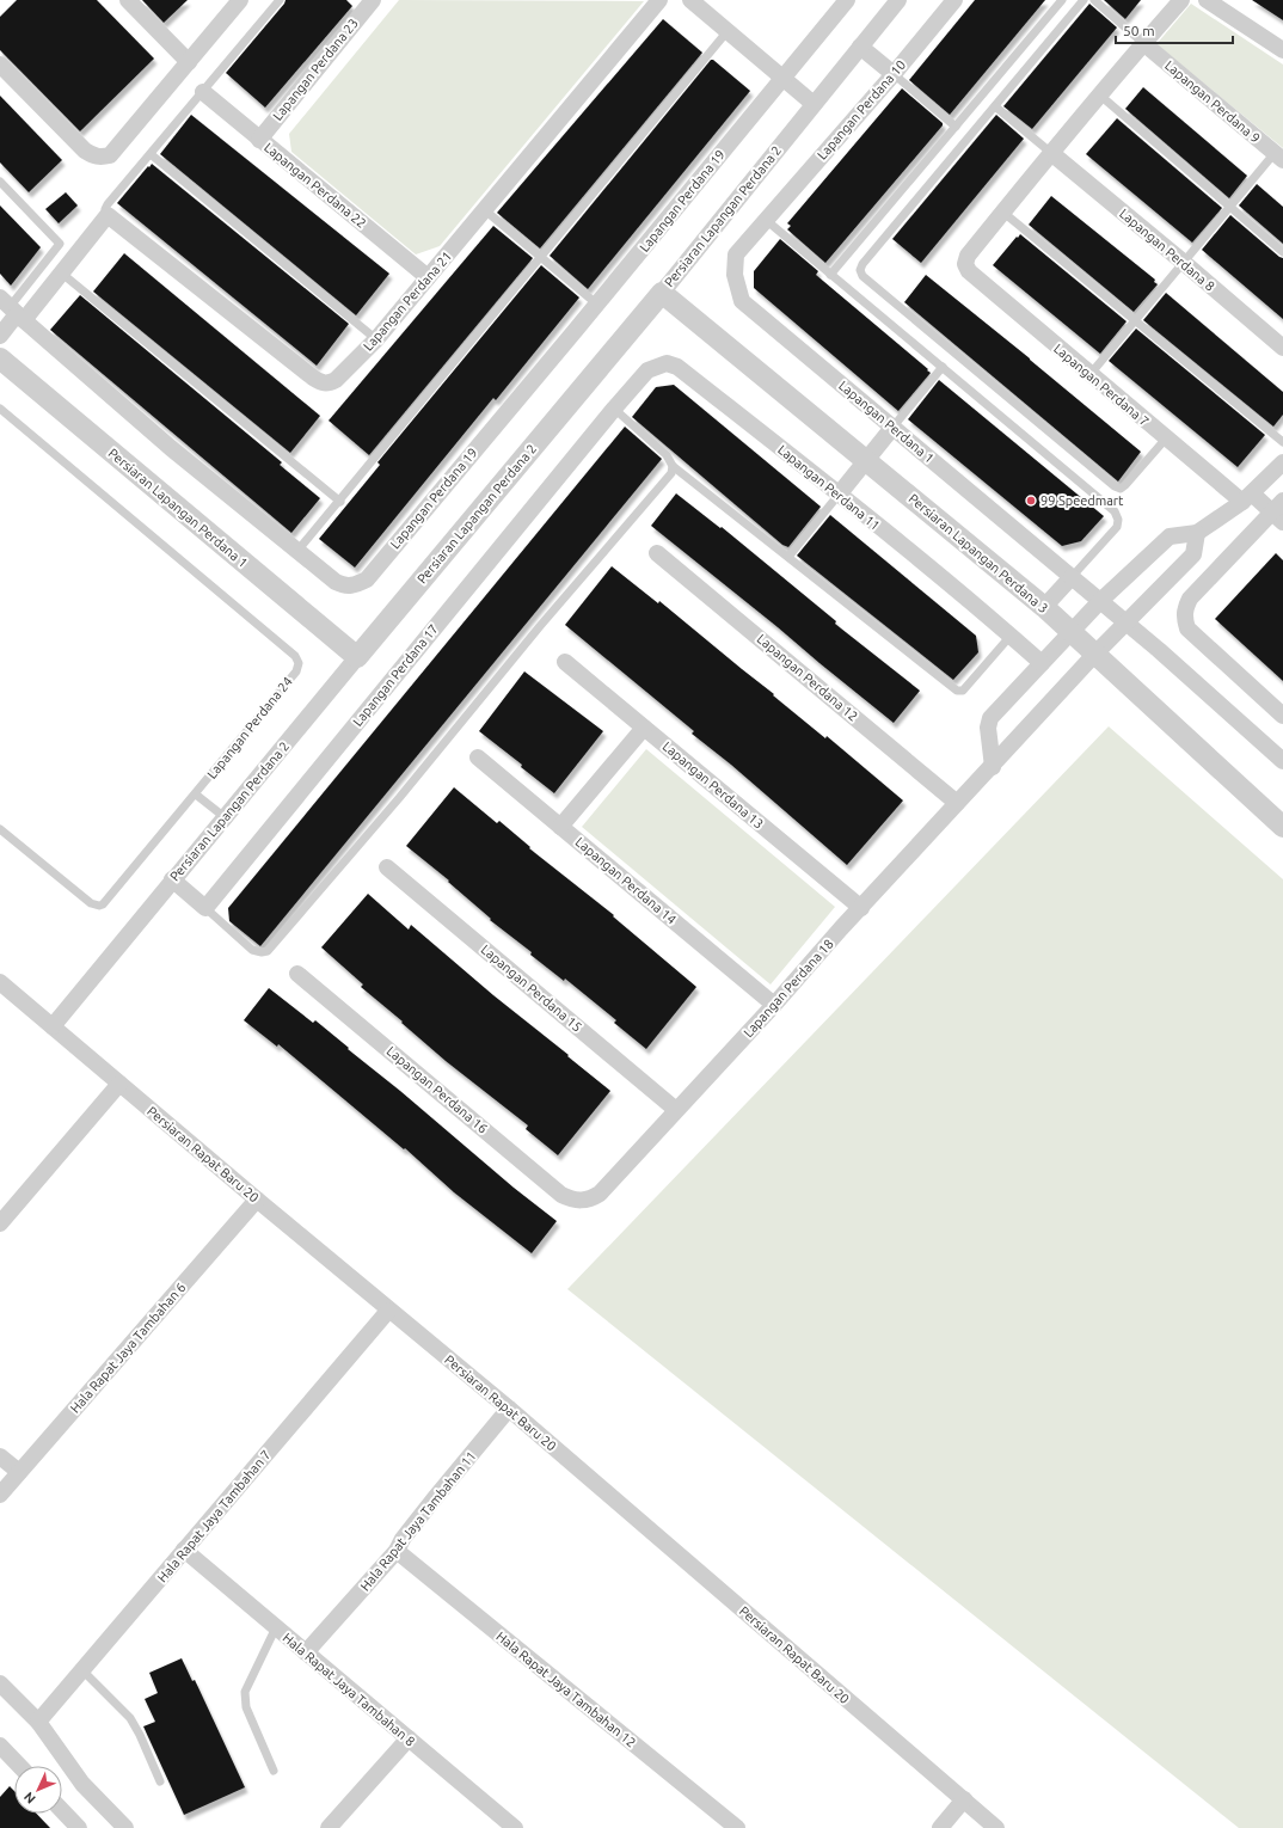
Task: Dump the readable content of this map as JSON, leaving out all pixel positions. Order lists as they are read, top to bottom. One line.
{"streets":{"street":["Lapangan Perdana 23","Lapangan Perdana 9","Lapangan Perdana 10","Lapangan Perdana 22","Lapangan Perdana 19","Persiaran Lapangan Perdana 2","Lapangan Perdana 8","Lapangan Perdana 21","Lapangan Perdana 7","Lapangan Perdana 1","Lapangan Perdana 11","Persiaran Lapangan Perdana 1","Persiaran Lapangan Perdana 3","Lapangan Perdana 17","Lapangan Perdana 12","Lapangan Perdana 13","Lapangan Perdana 14","Lapangan Perdana 15","Lapangan Perdana 18","Lapangan Perdana 16","Persiaran Rapat Baru 20","Hala Rapat Jaya Tambahan 6","Hala Rapat Jaya Tambahan 7","Hala Rapat Jaya Tambahan 11","Hala Rapat Jaya Tambahan 8","Hala Rapat Jaya Tambahan 12"],"lane":["Lapangan Perdana 24"]},"crossings":[["Lapangan Perdana 23","Lapangan Perdana 22"],["Lapangan Perdana 10","Lapangan Perdana 1"],["Lapangan Perdana 22","Lapangan Perdana 21"],["Persiaran Lapangan Perdana 2","Persiaran Lapangan Perdana 1"],["Persiaran Lapangan Perdana 2","Persiaran Lapangan Perdana 3"],["Persiaran Lapangan Perdana 2","Persiaran Rapat Baru 20"],["Lapangan Perdana 1","Lapangan Perdana 18"],["Lapangan Perdana 11","Lapangan Perdana 17"],["Persiaran Lapangan Perdana 3","Lapangan Perdana 18"],["Lapangan Perdana 12","Lapangan Perdana 18"],["Lapangan Perdana 13","Lapangan Perdana 18"],["Lapangan Perdana 14","Lapangan Perdana 18"],["Lapangan Perdana 15","Lapangan Perdana 18"],["Lapangan Perdana 18","Lapangan Perdana 16"],["Persiaran Rapat Baru 20","Hala Rapat Jaya Tambahan 6"],["Persiaran Rapat Baru 20","Hala Rapat Jaya Tambahan 7"],["Persiaran Rapat Baru 20","Hala Rapat Jaya Tambahan 11"],["Hala Rapat Jaya Tambahan 7","Hala Rapat Jaya Tambahan 8"],["Hala Rapat Jaya Tambahan 11","Hala Rapat Jaya Tambahan 8"],["Hala Rapat Jaya Tambahan 11","Hala Rapat Jaya Tambahan 12"]],"places":["99 Speedmart"],"scale_bar":"50 m","north":"bottom left"}
